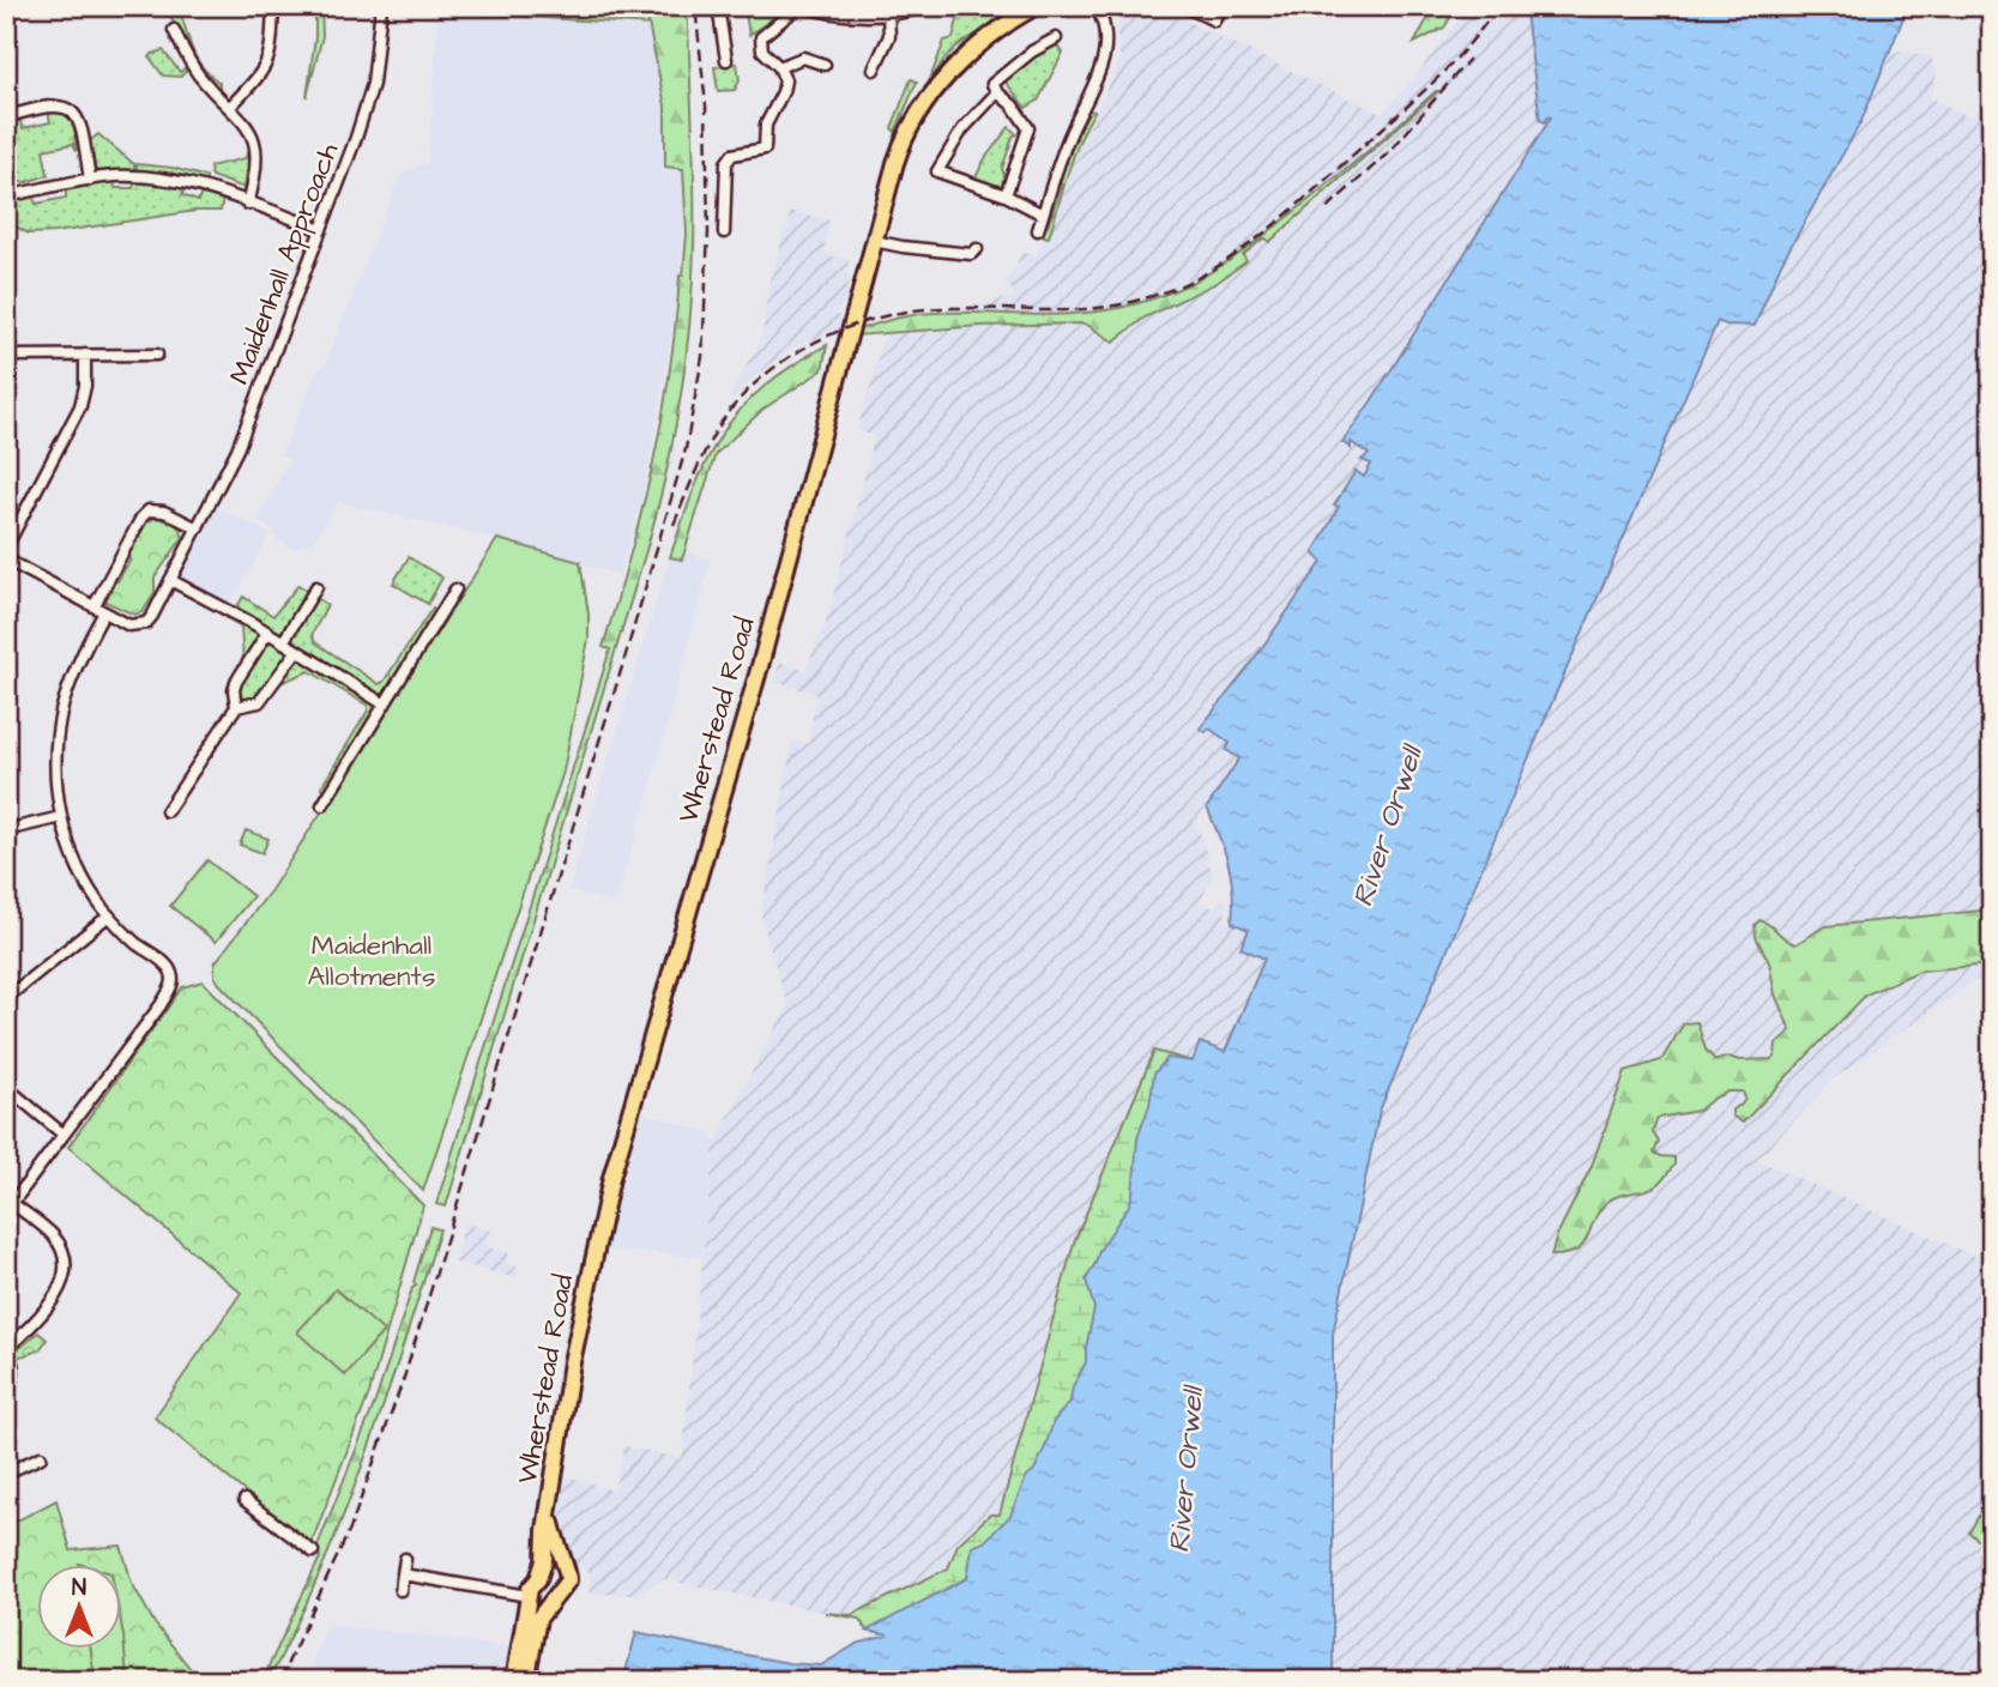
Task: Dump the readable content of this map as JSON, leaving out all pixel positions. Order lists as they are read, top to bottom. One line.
{"streets":{"main road":["Wherstead Road"],"street":["Maidenhall Approach"]},"water":["River Orwell"],"parks":["Maidenhall Allotments"],"north":"top"}
